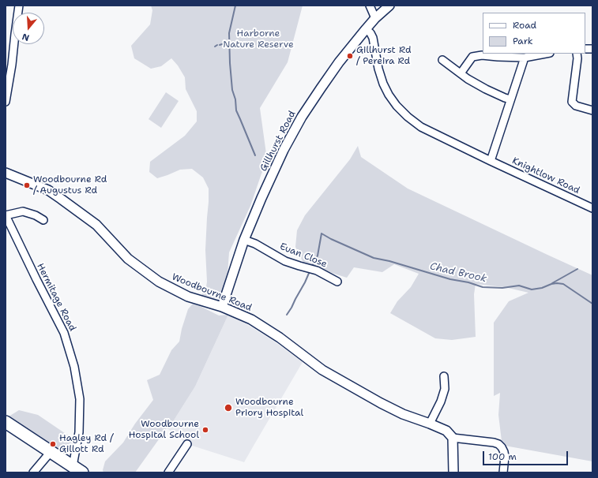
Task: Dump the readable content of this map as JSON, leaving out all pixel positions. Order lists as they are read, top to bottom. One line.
{"streets":{"street":["Gillhurst Road","Knightlow Road","Euan Close","Woodbourne Road","Hermitage Road"]},"crossings":[["Gillhurst Road","Knightlow Road"],["Gillhurst Road","Euan Close"],["Gillhurst Road","Woodbourne Road"]],"water":["Chad Brook"],"parks":["Harborne Nature Reserve"],"places":["Gillhurst Rd / Pereira Rd","Woodbourne Rd / Augustus Rd","Woodbourne Priory Hospital","Woodbourne Hospital School","Hagley Rd / Gillott Rd"],"legend":["Road","Park"],"scale_bar":"100 m","north":"bottom"}
